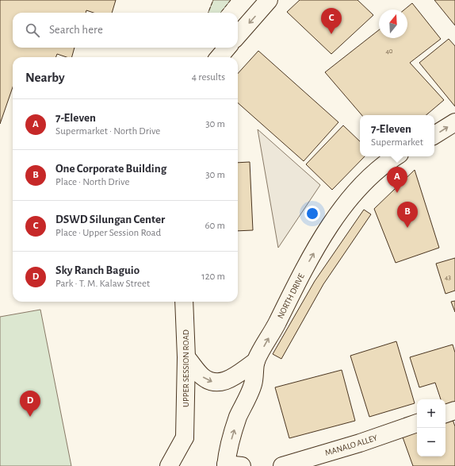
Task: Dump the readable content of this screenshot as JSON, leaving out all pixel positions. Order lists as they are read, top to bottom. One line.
{"streets":{"main road":["NORTH DRIVE","UPPER SESSION ROAD","MANALO ALLEY"]},"one_way":["NORTH DRIVE"],"house_numbers":["40","43"],"north":"top","page":{"pins":["C","A","B","D"],"search":"Search here","heading":["Nearby","4 results"],"list":[{"mark":"A","name":"7-Eleven","note":"Supermarket · North Drive","value":"30 m"},{"mark":"B","name":"One Corporate Building","note":"Place · North Drive","value":"30 m"},{"mark":"C","name":"DSWD Silungan Center","note":"Place · Upper Session Road","value":"60 m"},{"mark":"D","name":"Sky Ranch Baguio","note":"Park · T. M. Kalaw Street","value":"120 m"}],"popup":["7-Eleven","Supermarket"],"map_buttons":["+","−"]}}
